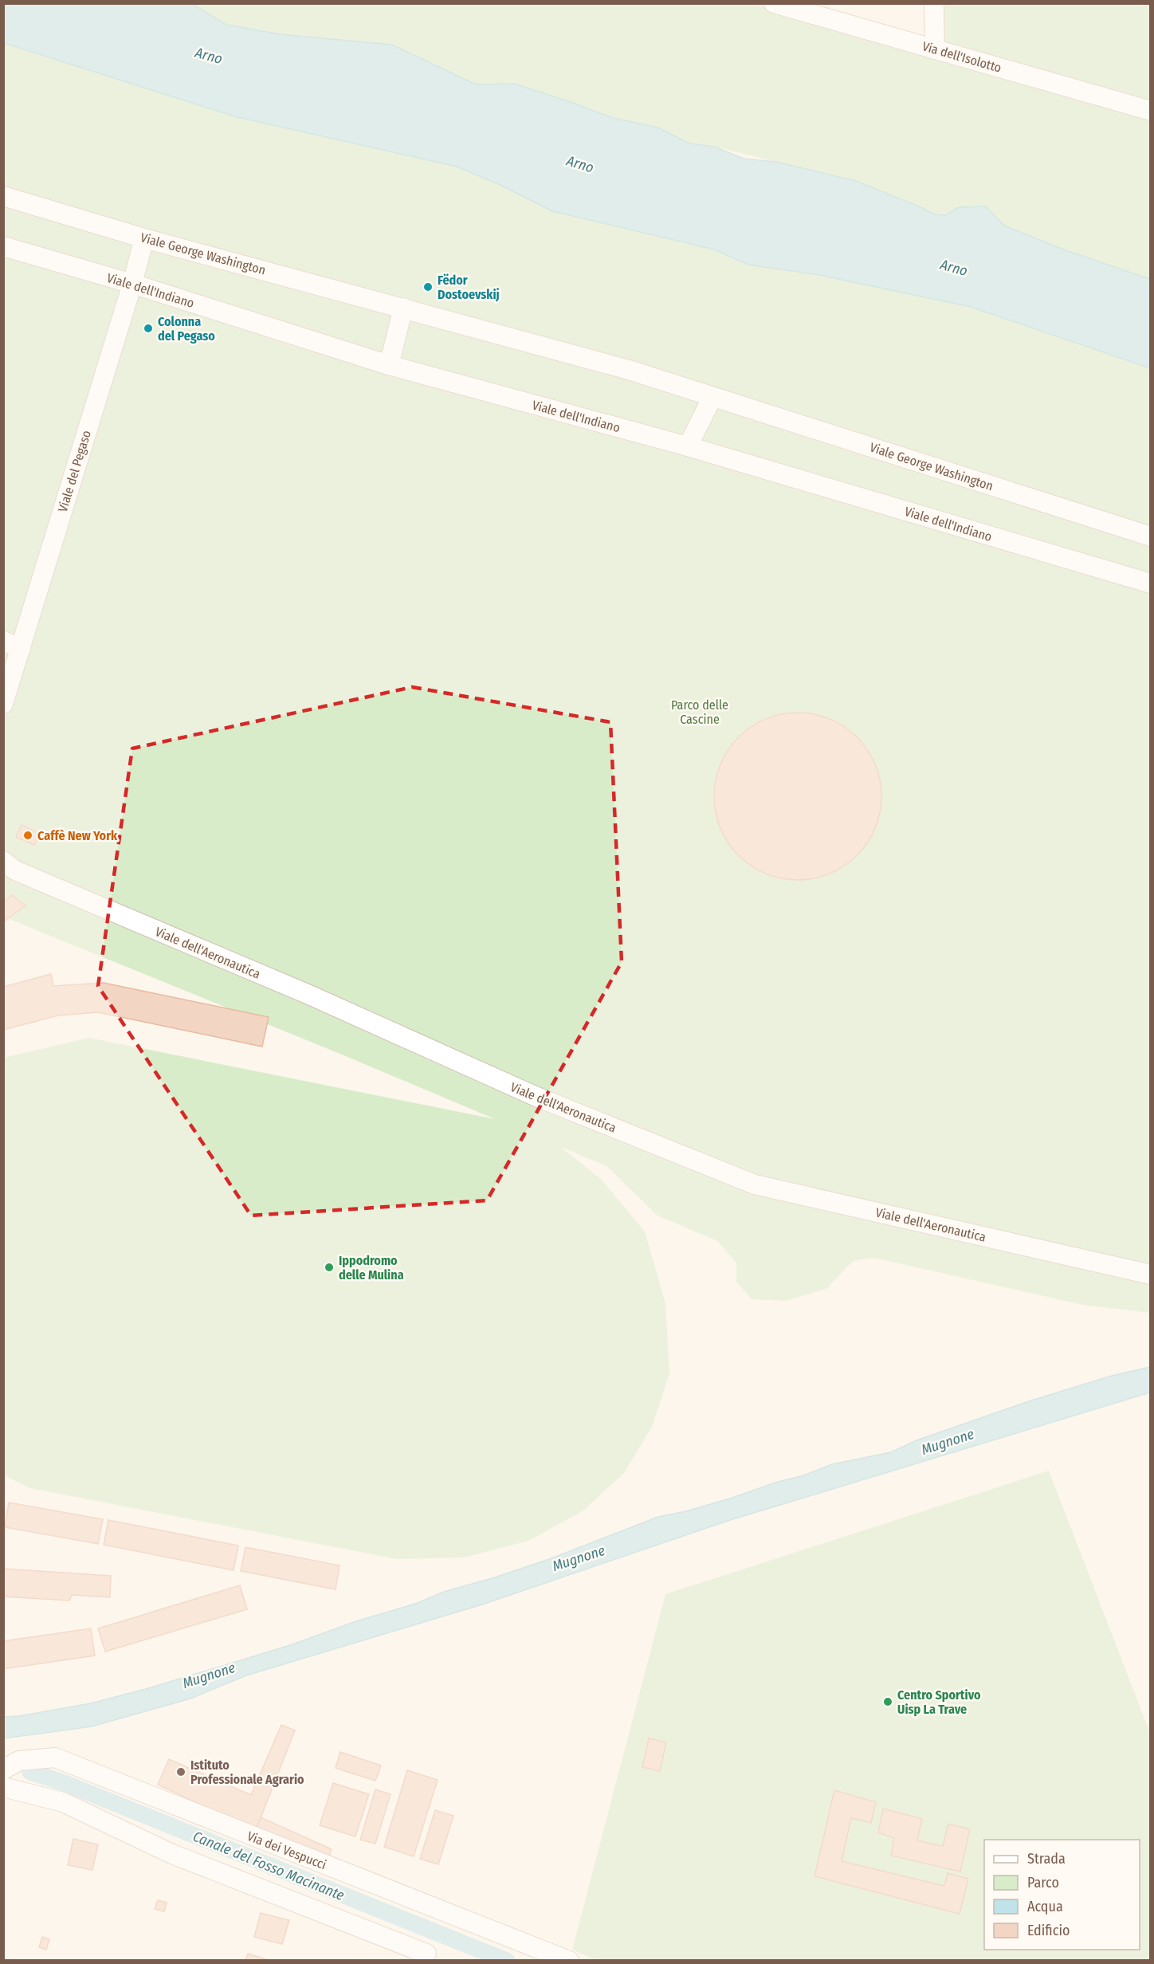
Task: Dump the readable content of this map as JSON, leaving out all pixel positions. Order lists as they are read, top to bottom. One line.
{"streets":{"street":["Via dell'Isolotto","Viale George Washington","Viale dell'Indiano","Viale del Pegaso","Viale dell'Aeronautica","Via dei Vespucci"]},"crossings":[["Viale George Washington","Viale del Pegaso"],["Viale dell'Indiano","Viale del Pegaso"]],"water":["Arno","Mugnone","Canale del Fosso Macinante"],"parks":["Parco delle Cascine"],"places":["Fëdor Dostoevskij","Colonna del Pegaso","Caffè New York","Ippodromo delle Mulina","Centro Sportivo Uisp La Trave","Istituto Professionale Agrario"],"legend":["Strada","Parco","Acqua","Edificio"]}
